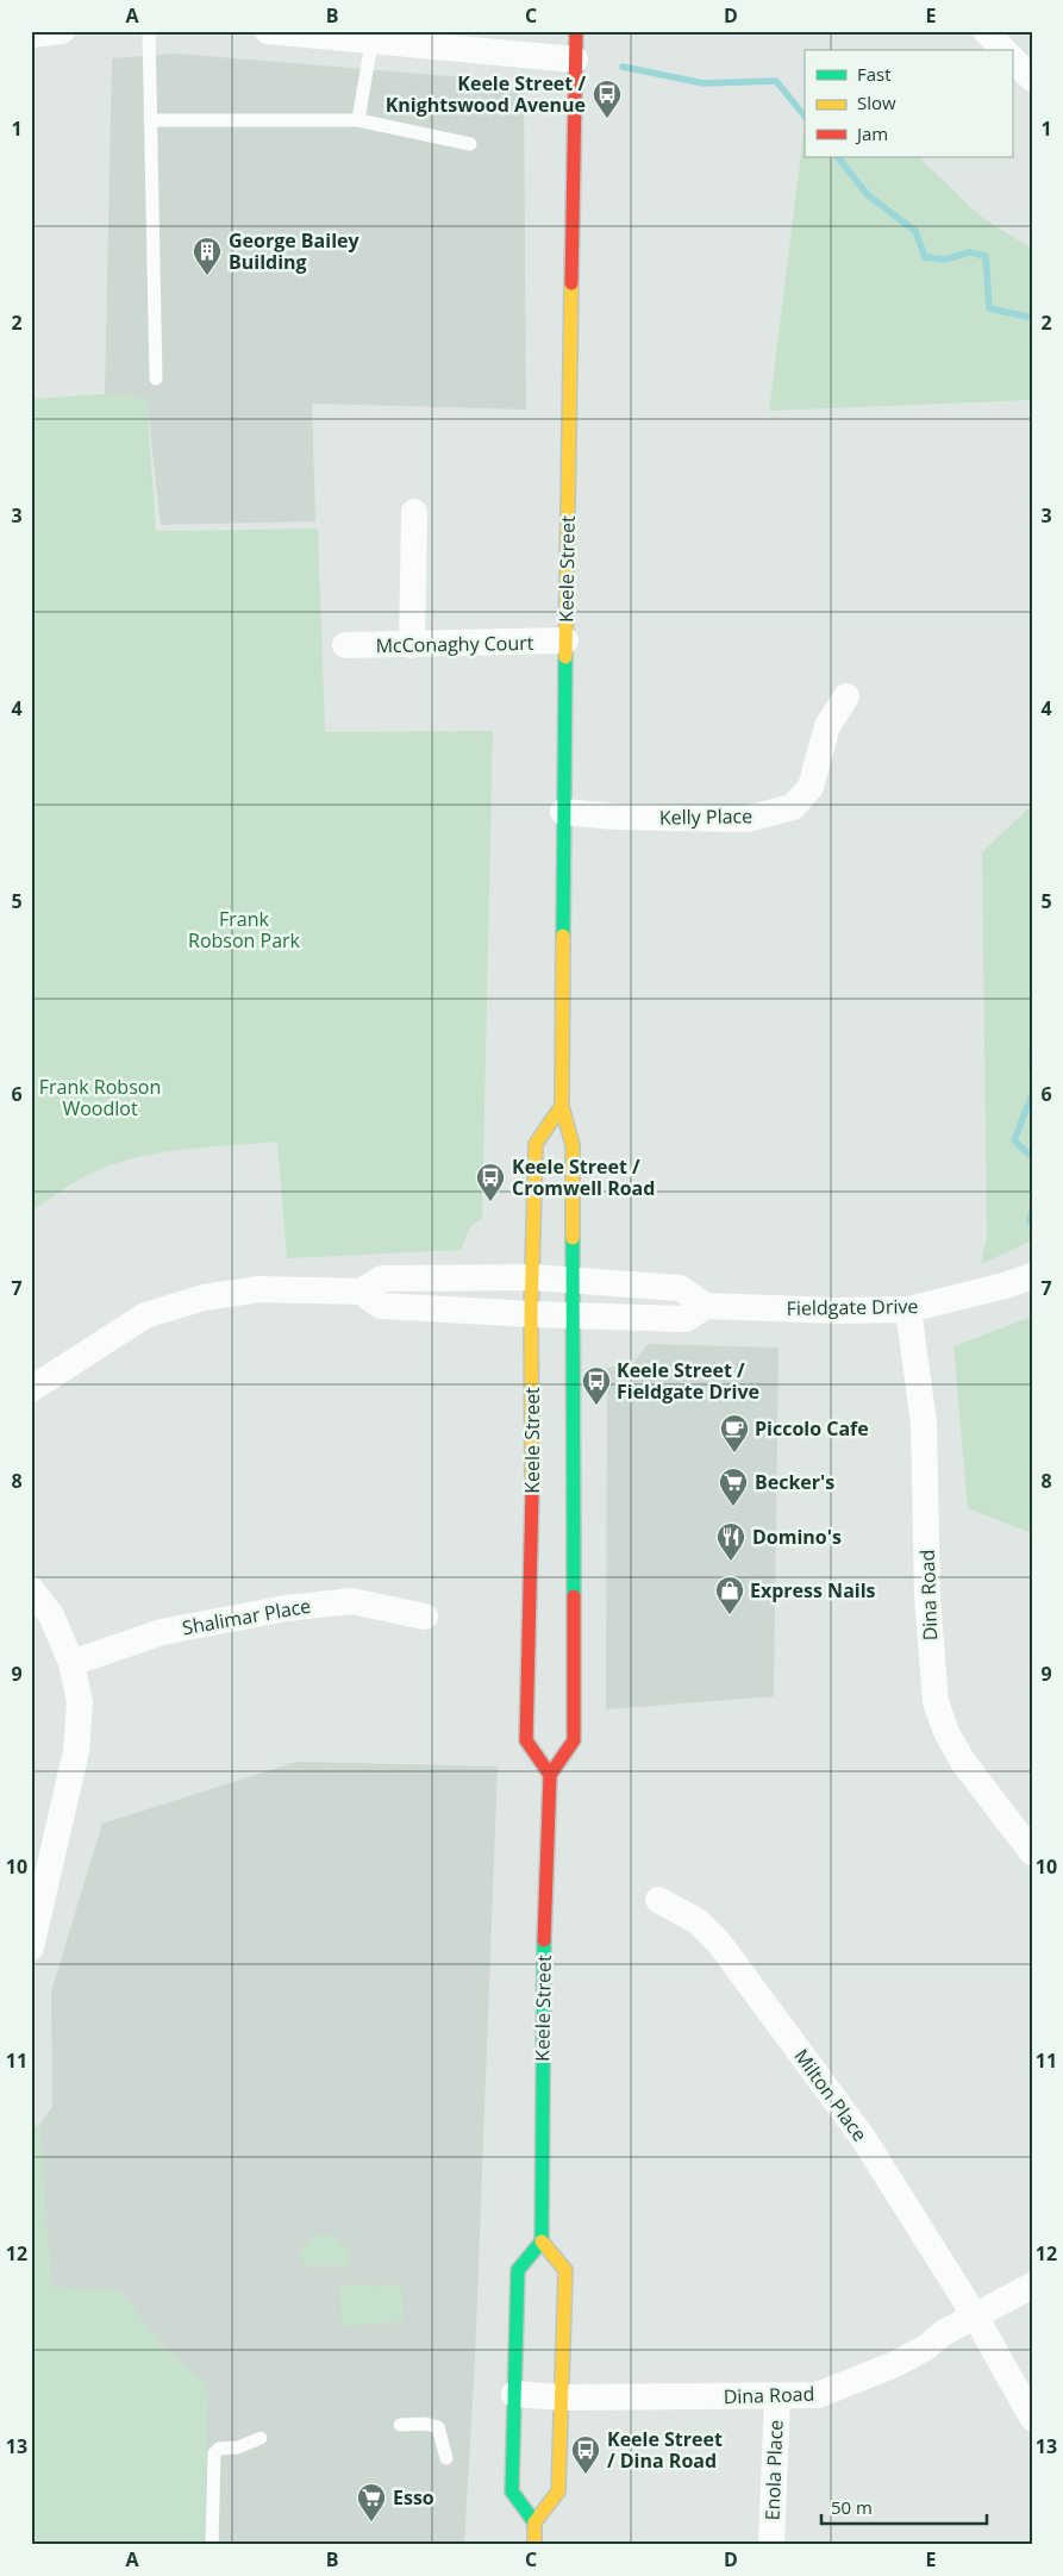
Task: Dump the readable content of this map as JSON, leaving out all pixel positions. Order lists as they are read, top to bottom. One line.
{"streets":{"main road":["Keele Street"],"street":["McConaghy Court","Kelly Place","Fieldgate Drive","Dina Road","Shalimar Place","Milton Place","Enola Place"]},"crossings":[["Keele Street","McConaghy Court"],["Keele Street","Kelly Place"],["Keele Street","Fieldgate Drive"],["Fieldgate Drive","Dina Road"],["Dina Road","Milton Place"],["Dina Road","Enola Place"]],"parks":["Frank Robson Park","Frank Robson Woodlot"],"places":{"bus stop":["Keele Street / Knightswood Avenue","Keele Street / Cromwell Road","Keele Street / Fieldgate Drive","Keele Street / Dina Road"],"building":["George Bailey Building"],"cafe":["Piccolo Cafe"],"supermarket":["Becker's","Esso"],"restaurant":["Domino's"],"shop":["Express Nails"]},"legend":["Fast","Slow","Jam"],"scale_bar":"50 m","grid":{"columns":["A","B","C","D","E"],"rows":["1","2","3","4","5","6","7","8","9","10","11","12","13"]}}
